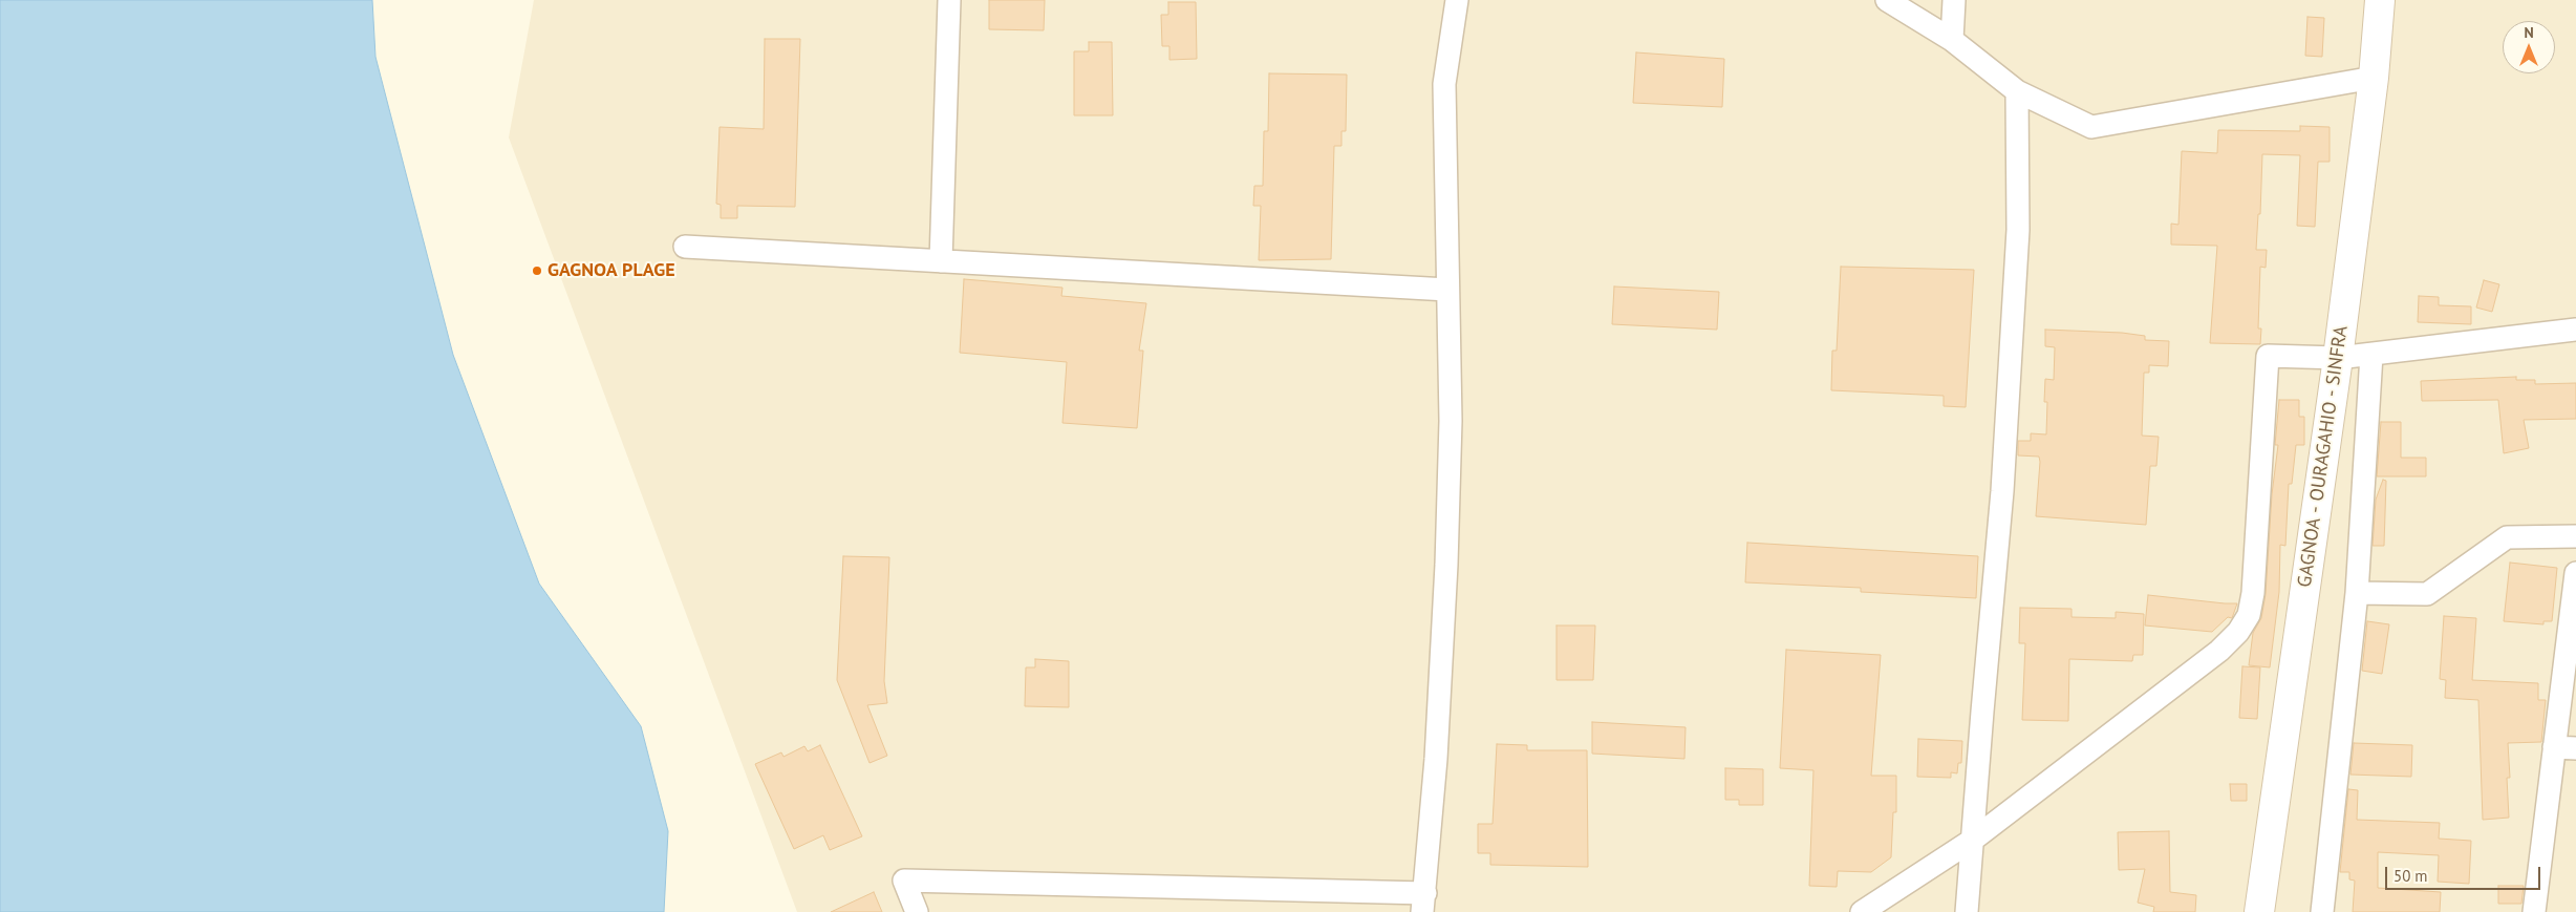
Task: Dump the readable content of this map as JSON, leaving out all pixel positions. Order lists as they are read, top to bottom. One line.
{"streets":{"main road":["GAGNOA - OURAGAHIO - SINFRA"]},"places":["GAGNOA PLAGE"],"scale_bar":"50 m","north":"top"}
